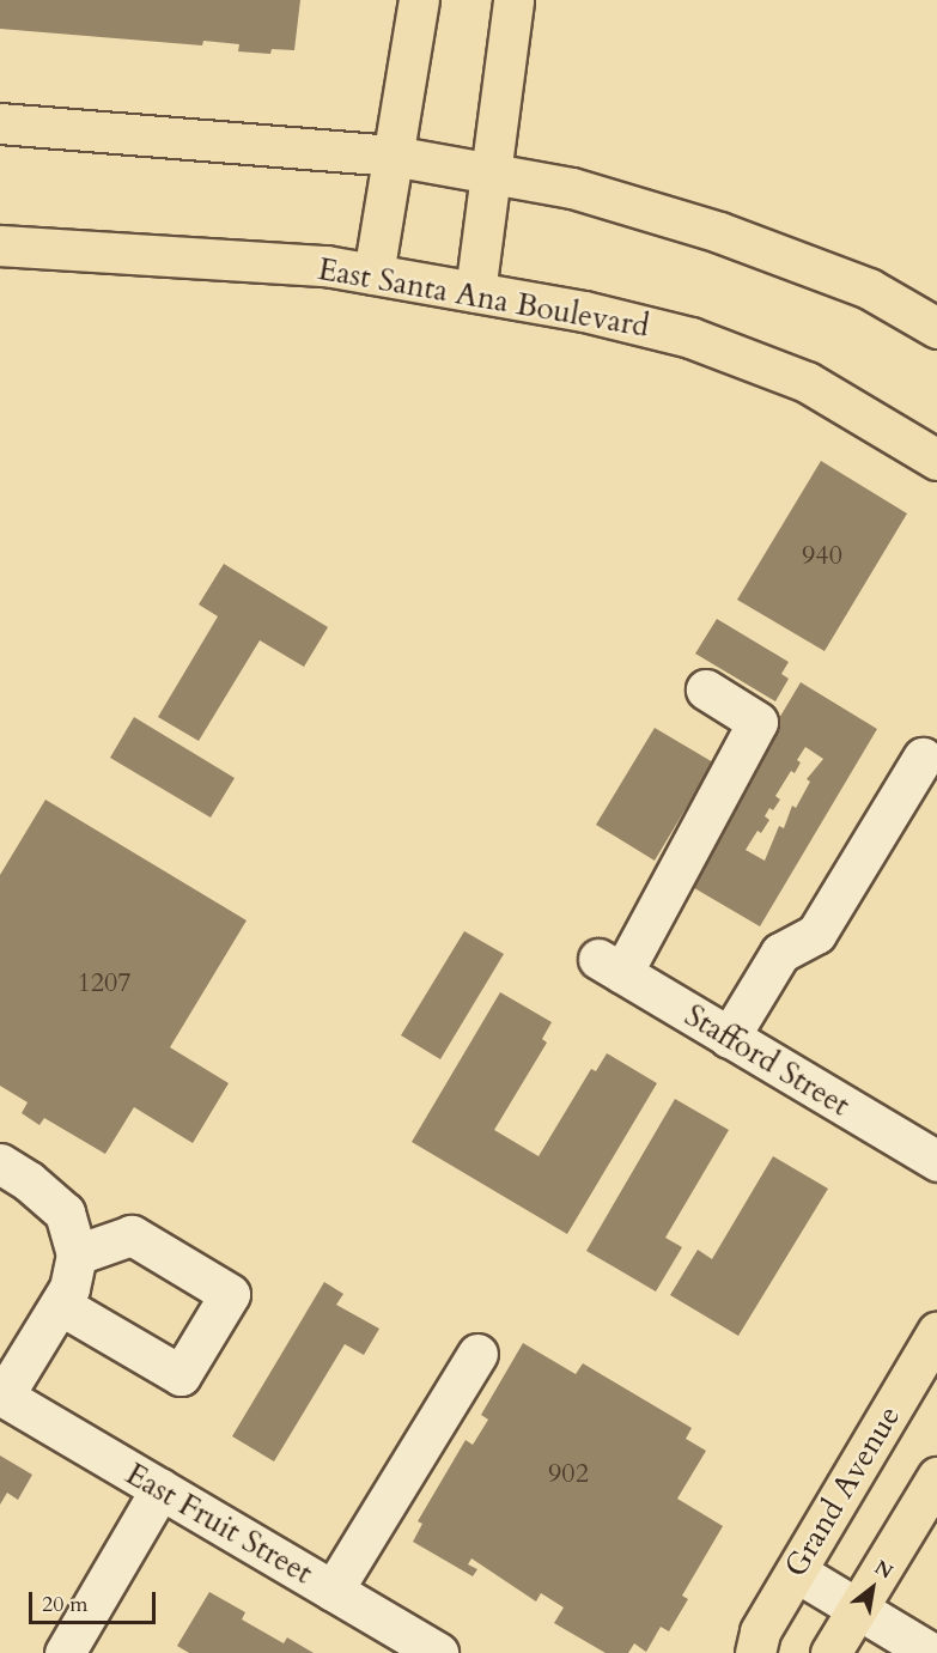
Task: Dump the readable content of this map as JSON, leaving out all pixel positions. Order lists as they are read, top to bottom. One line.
{"streets":{"main road":["East Santa Ana Boulevard","Grand Avenue"],"street":["Stafford Street","East Fruit Street"]},"house_numbers":["940","1207","902"],"scale_bar":"20 m","north":"top right"}
